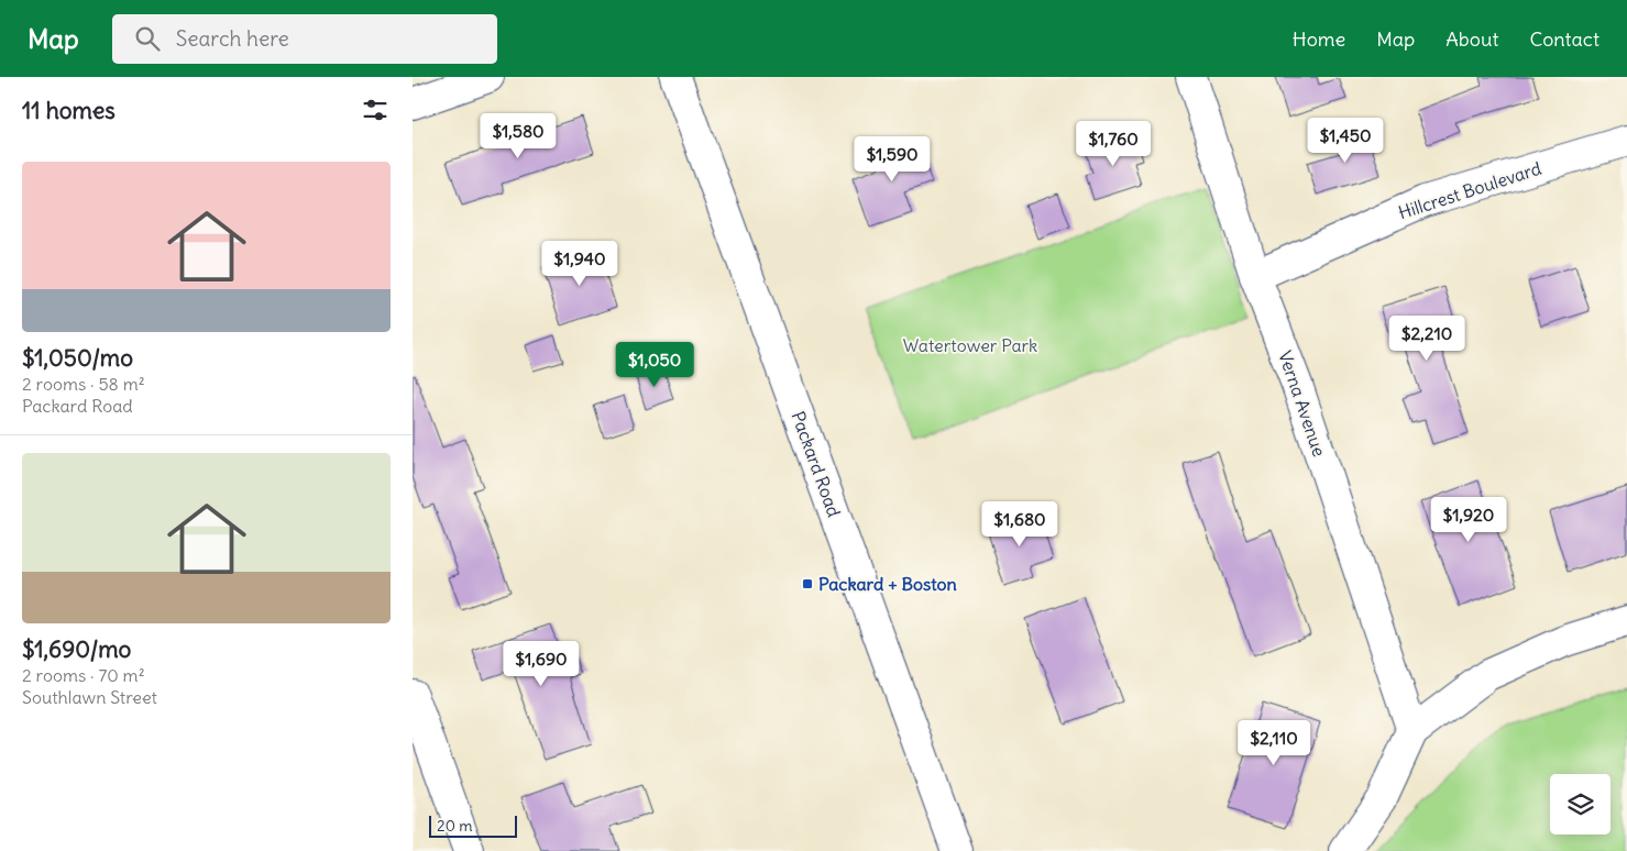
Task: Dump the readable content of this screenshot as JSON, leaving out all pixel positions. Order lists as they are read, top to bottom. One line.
{"streets":{"street":["Hillcrest Boulevard","Verna Avenue","Packard Road"]},"crossings":[["Hillcrest Boulevard","Verna Avenue"]],"parks":["Watertower Park"],"places":{"transit":["Packard + Boston"]},"scale_bar":"20 m","page":{"header":"Map","search":"Search here","nav":["Home","Map","About","Contact"],"heading":"11 homes","price":["$1,580","$1,450","$1,760","$1,590","$1,940","$2,210","$1,050","$1,920","$1,680","$1,690","$2,110"],"list":[{"name":"$1,050/mo","note":"2 rooms · 58 m² · Packard Road"},{"name":"$1,690/mo","note":"2 rooms · 70 m² · Southlawn Street"}],"scale":"20 m"}}
